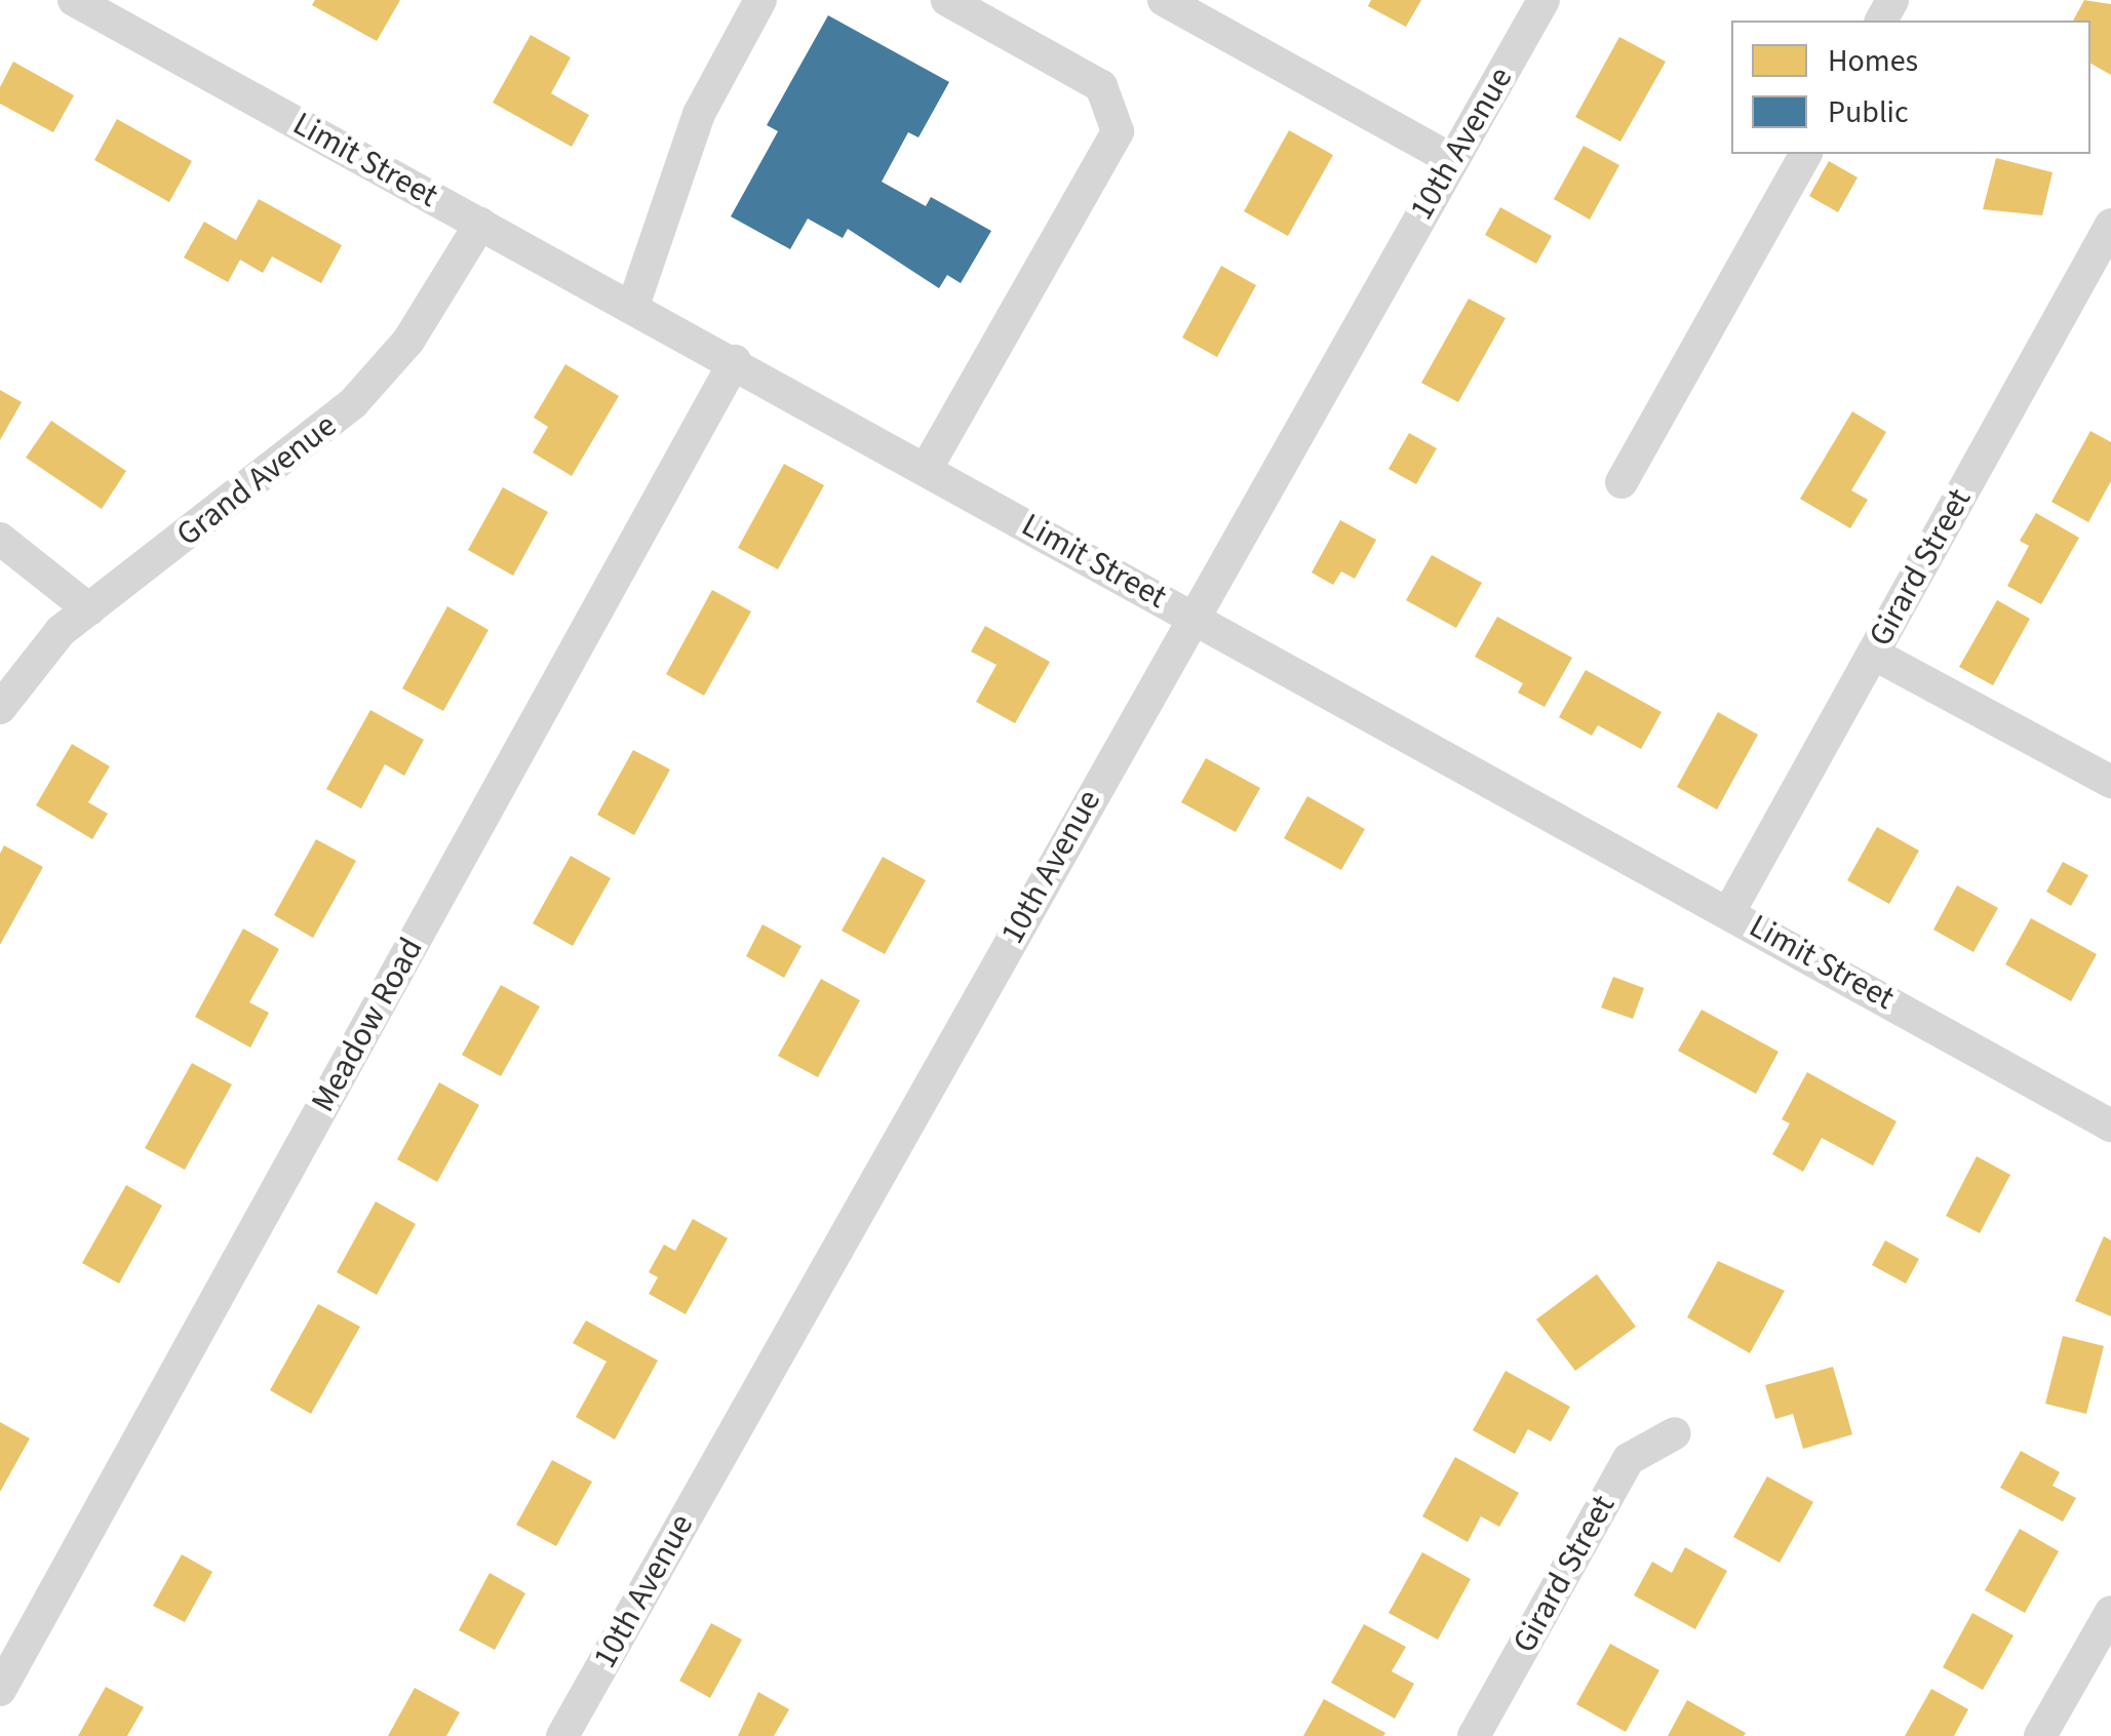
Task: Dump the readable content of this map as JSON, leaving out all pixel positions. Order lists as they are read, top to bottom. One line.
{"streets":{"street":["10th Avenue","Limit Street","Grand Avenue","Girard Street","Meadow Road"]},"crossings":[["10th Avenue","Limit Street"],["Limit Street","Grand Avenue"],["Limit Street","Girard Street"],["Limit Street","Meadow Road"]],"legend":["Homes","Public"]}
